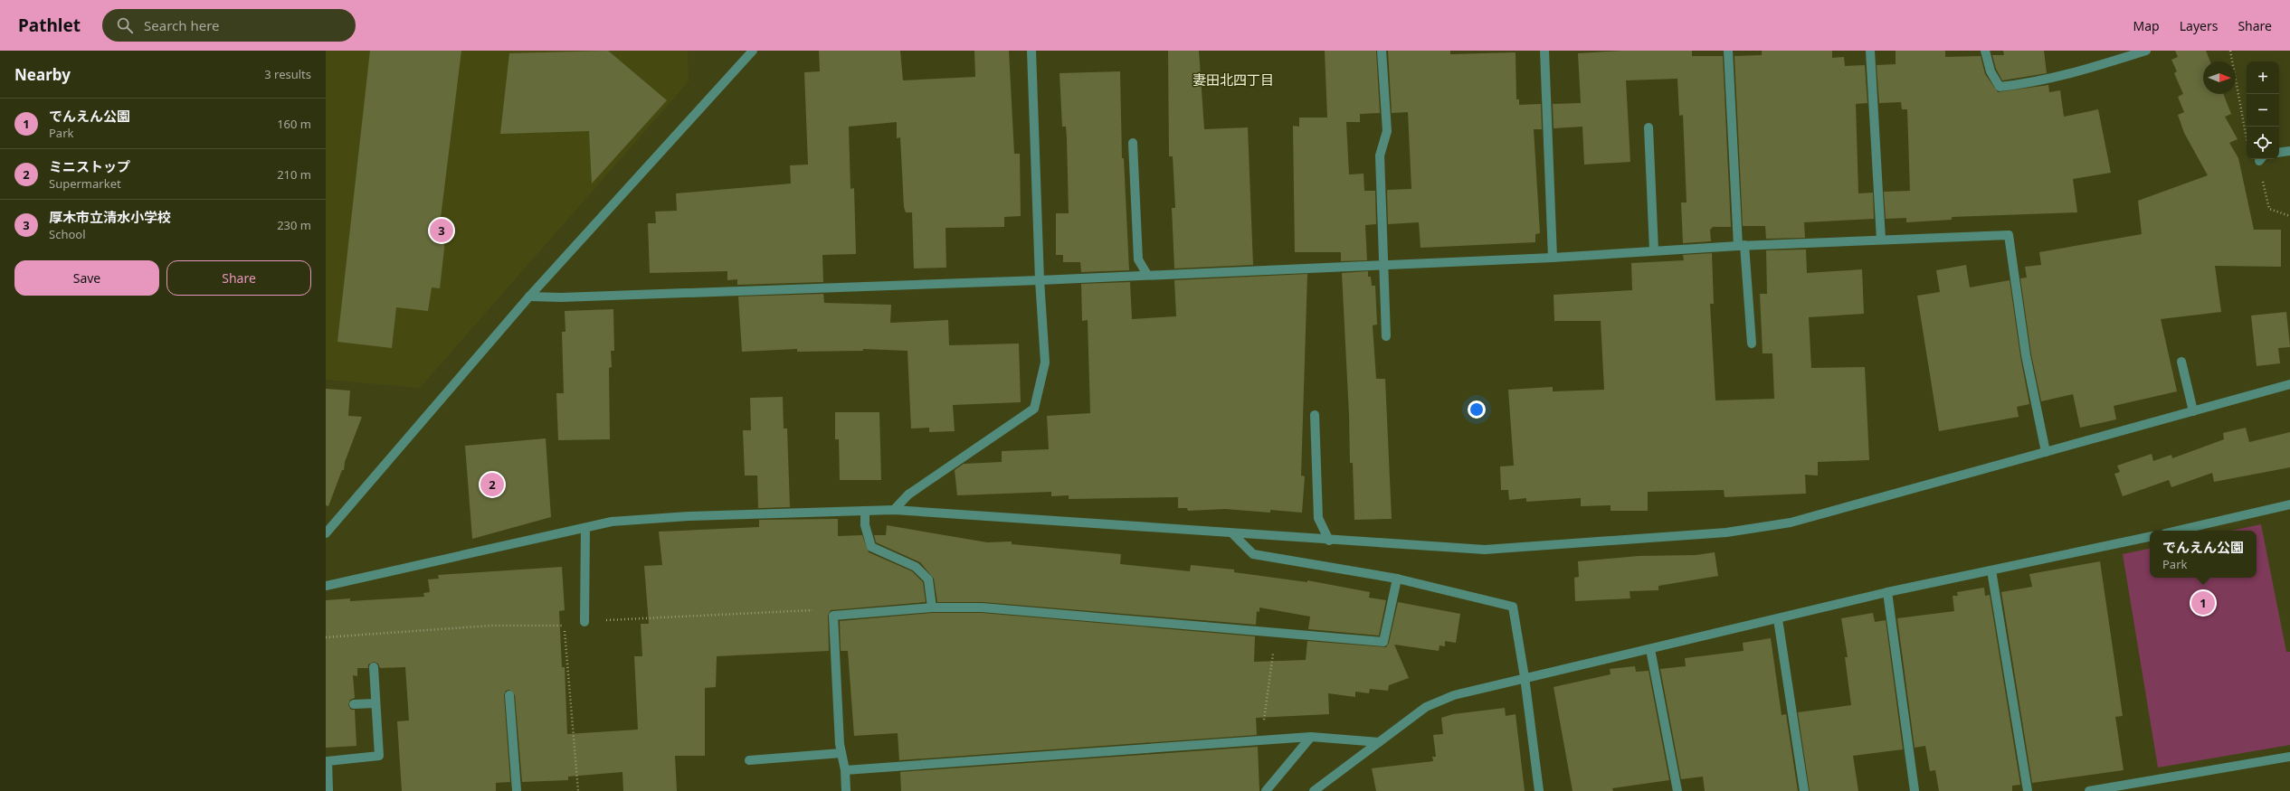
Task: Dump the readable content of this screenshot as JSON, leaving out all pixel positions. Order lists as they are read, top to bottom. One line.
{"districts":["妻田北四丁目"],"north":"right","page":{"header":"Pathlet","search":"Search here","nav":["Map","Layers","Share"],"heading":["Nearby","3 results"],"map_buttons":["+","−"],"list":[{"mark":"1","name":"でんえん公園","note":"Park","value":"160 m"},{"mark":"2","name":"ミニストップ","note":"Supermarket","value":"210 m"},{"mark":"3","name":"厚木市立清水小学校","note":"School","value":"230 m"}],"pins":["3","2","1"],"buttons":["Save","Share"],"popup":["でんえん公園","Park"]}}
